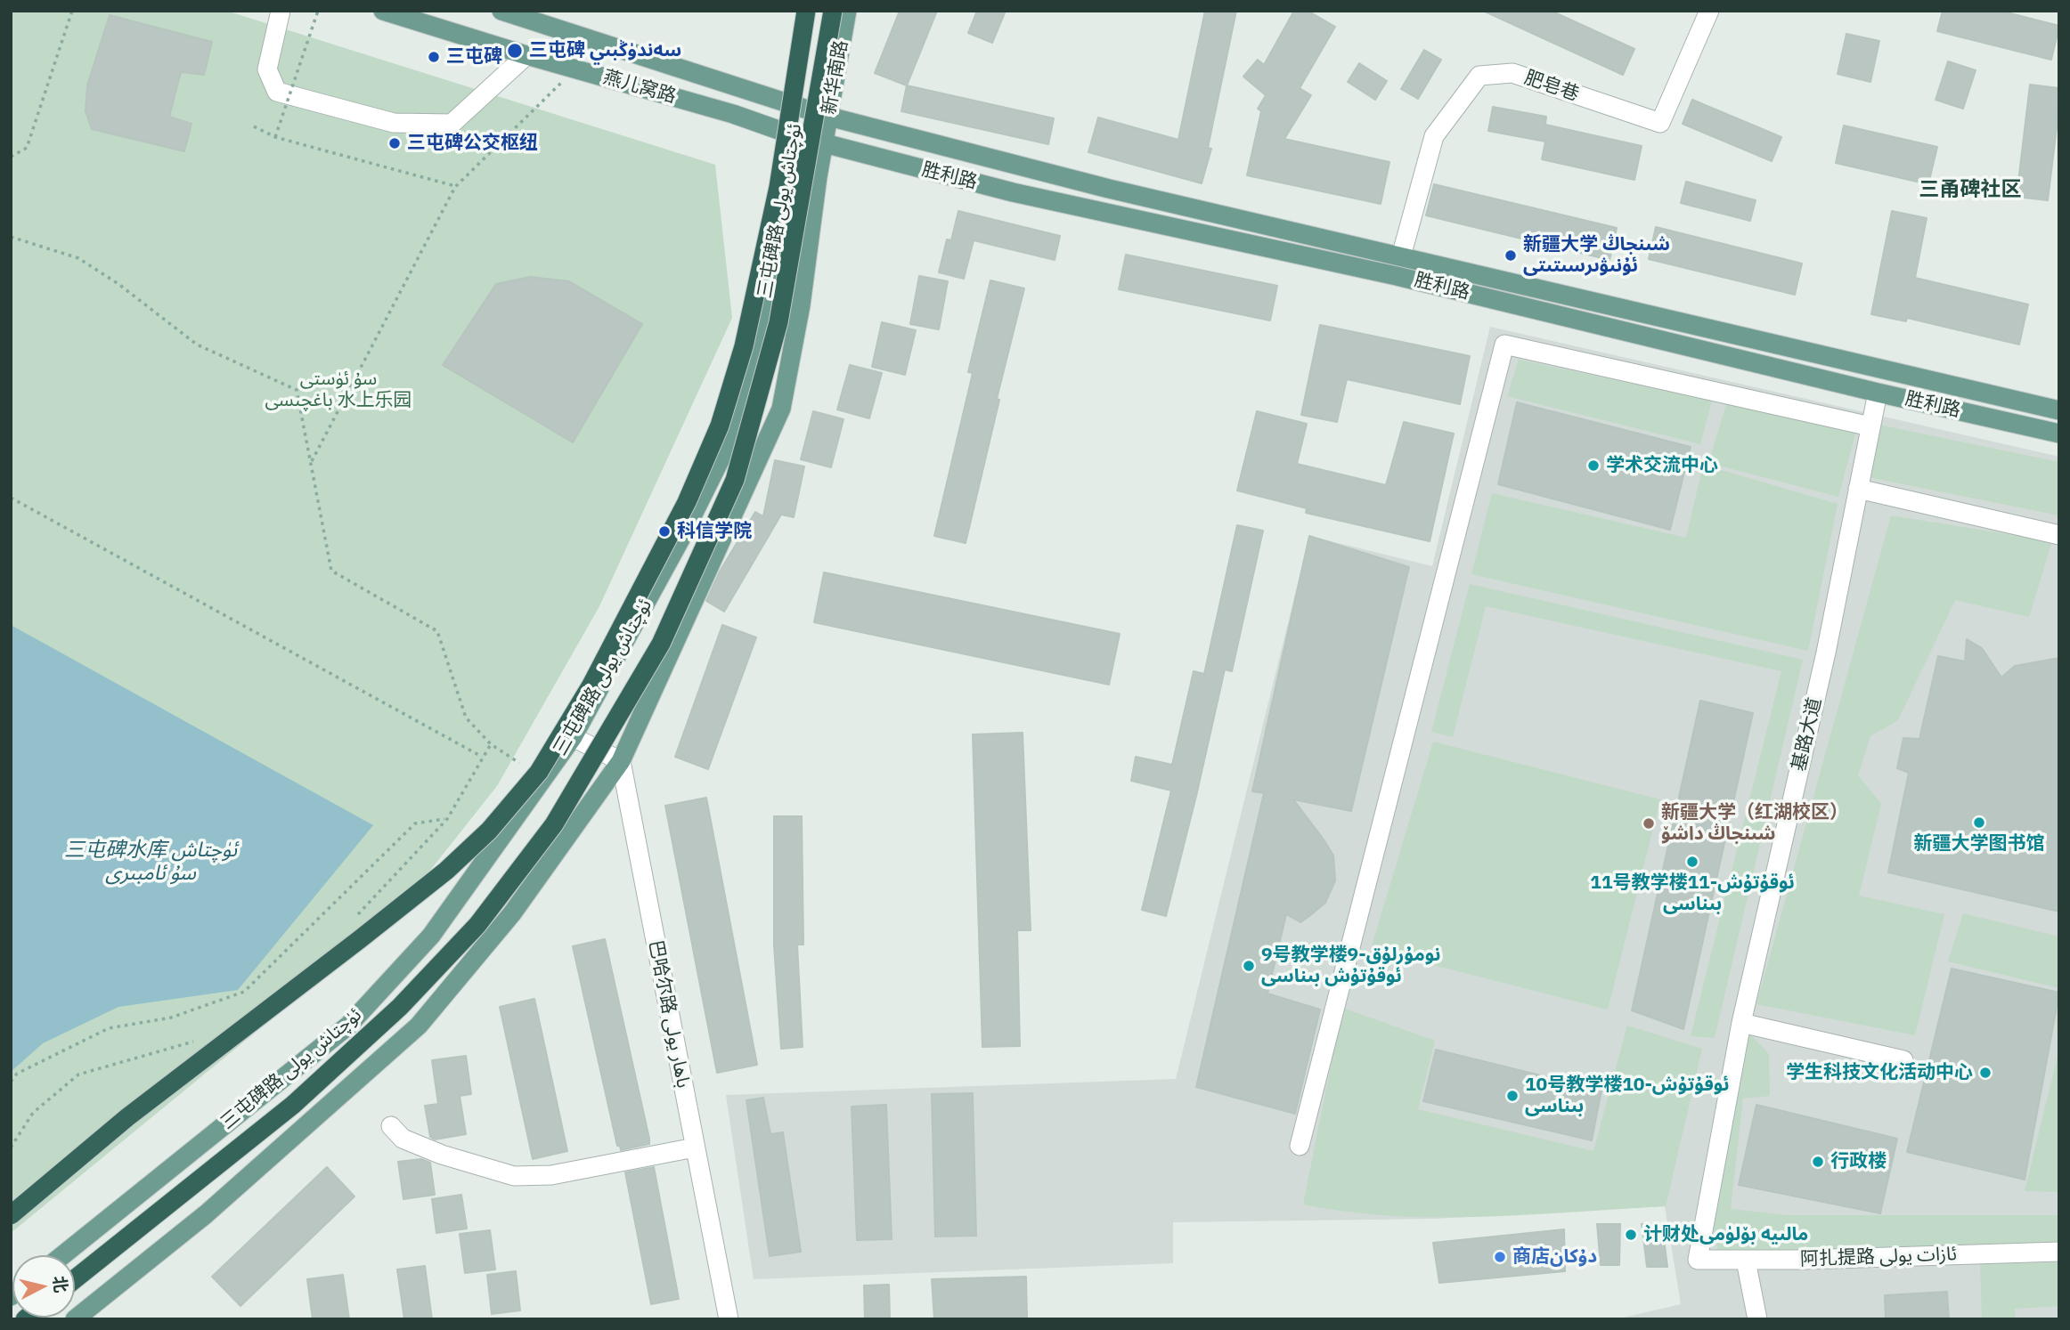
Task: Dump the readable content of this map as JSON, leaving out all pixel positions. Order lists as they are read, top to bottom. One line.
{"streets":{"main road":["新华南路","燕儿窝路","胜利路","三屯碑路 ئۈچتاش يولى"],"street":["肥皂巷","基路大道","巴哈尔路 باھار يولى","阿扎提路 ئازات يولى"]},"crossings":[["新华南路","燕儿窝路"],["新华南路","胜利路"],["新华南路","三屯碑路 ئۈچتاش يولى"],["肥皂巷","胜利路"],["燕儿窝路","胜利路"],["燕儿窝路","三屯碑路 ئۈچتاش يولى"],["胜利路","三屯碑路 ئۈچتاش يولى"],["胜利路","基路大道"],["三屯碑路 ئۈچتاش يولى","巴哈尔路 باھار يولى"],["基路大道","阿扎提路 ئازات يولى"]],"districts":["三甬碑社区"],"water":["三屯碑水库 ئۈچتاش سۇ ئامبىرى"],"parks":["سۇ ئۈستى باغچىسى 水上乐园"],"places":["三屯碑 سەندۈڭبىي","三屯碑","三屯碑公交枢纽","新疆大学 شىنجاڭ ئۇنىۋىرسىتىتى","学术交流中心","科信学院","新疆大学图书馆","新疆大学（红湖校区） شىنجاڭ داشۆ","11号教学楼11-ئوقۇتۇش بىناسى","9号教学楼9-نومۇرلۇق ئوقۇتۇش بىناسى","学生科技文化活动中心","10号教学楼10-ئوقۇتۇش بىناسى","行政楼","计财处مالىيە بۆلۈمى","商店دۇكان"],"north":"right"}
